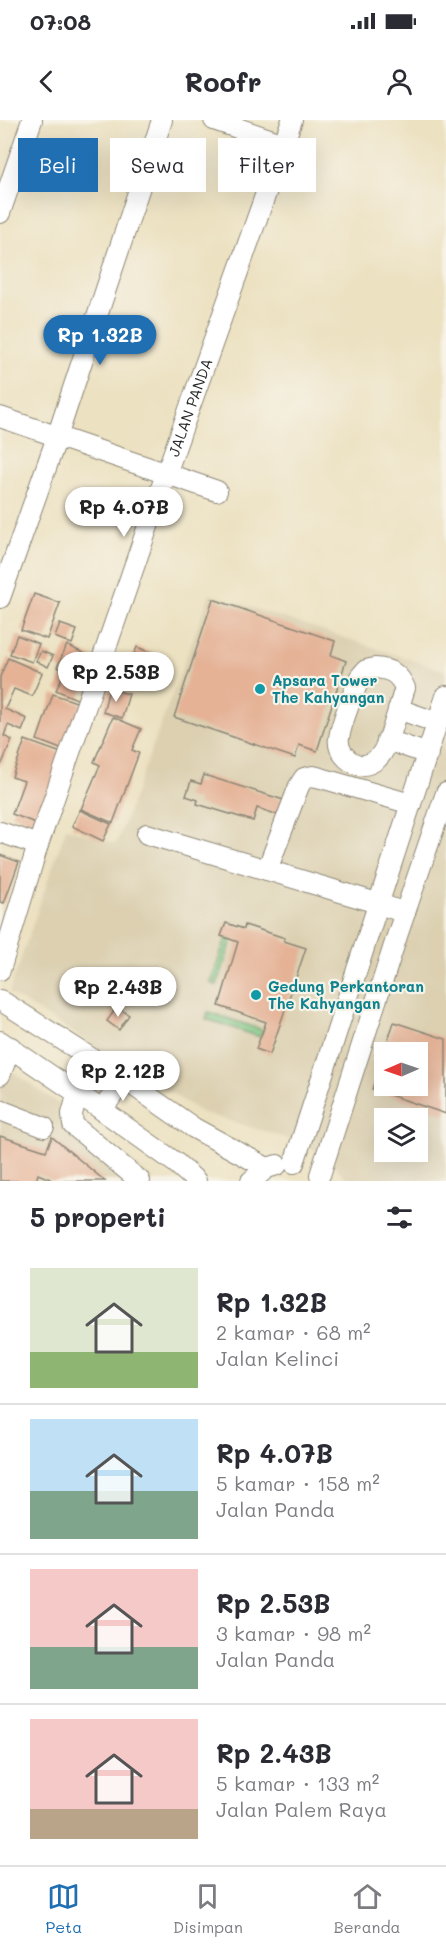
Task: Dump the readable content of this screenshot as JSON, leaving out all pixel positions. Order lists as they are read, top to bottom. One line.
{"streets":{"street":["JALAN PANDA"]},"places":["Apsara Tower The Kahyangan","Gedung Perkantoran The Kahyangan"],"north":"left","page":{"status":"07:08","header":"Roofr","chip":["Beli","Sewa","Filter"],"price":["Rp 1.32B","Rp 4.07B","Rp 2.53B","Rp 2.43B","Rp 2.12B"],"heading":"5 properti","list":[{"name":"Rp 1.32B","note":"2 kamar · 68 m² · Jalan Kelinci"},{"name":"Rp 4.07B","note":"5 kamar · 158 m² · Jalan Panda"},{"name":"Rp 2.53B","note":"3 kamar · 98 m² · Jalan Panda"},{"name":"Rp 2.43B","note":"5 kamar · 133 m² · Jalan Palem Raya"}],"tabs":["Peta","Disimpan","Beranda"]}}
